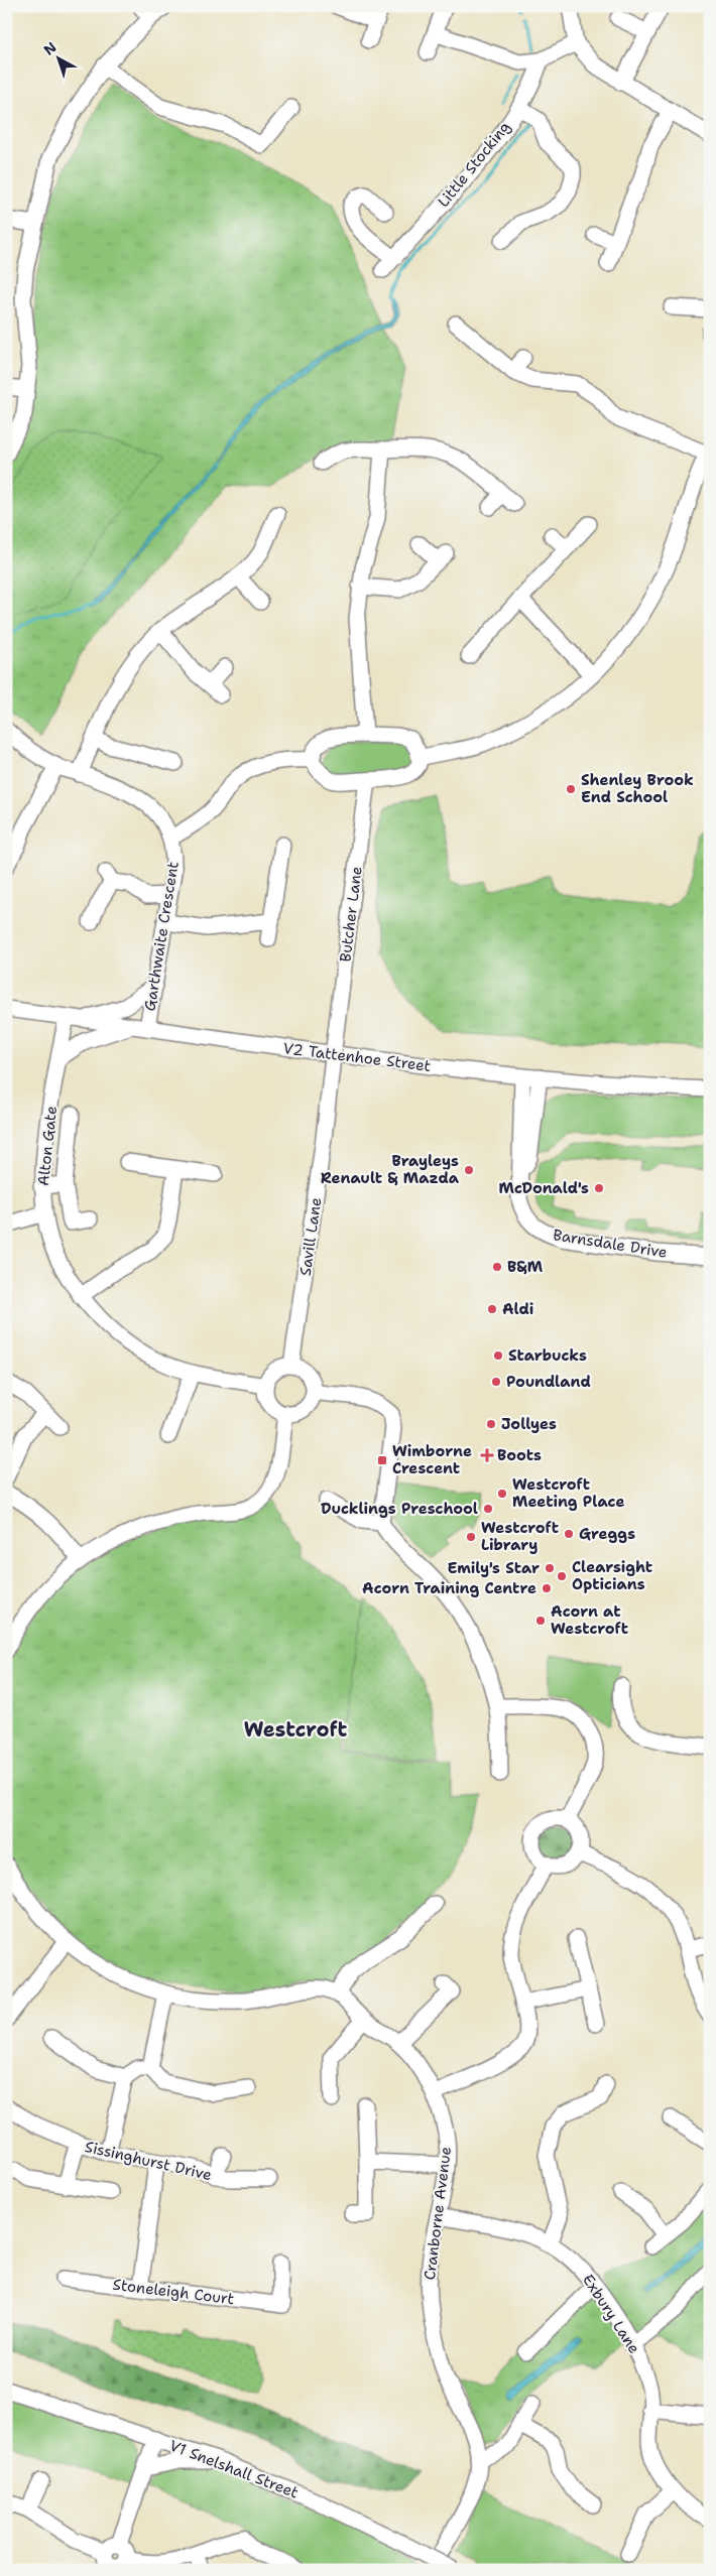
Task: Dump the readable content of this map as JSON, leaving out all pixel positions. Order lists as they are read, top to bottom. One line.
{"streets":{"street":["Little Stocking","Butcher Lane","Garthwaite Crescent","V2 Tattenhoe Street","Alton Gate","Savill Lane","Barnsdale Drive","Sissinghurst Drive","Cranborne Avenue","Stoneleigh Court","Exbury Lane","V1 Snelshall Street"]},"crossings":[["Butcher Lane","Savill Lane"],["Garthwaite Crescent","V2 Tattenhoe Street"],["V2 Tattenhoe Street","Alton Gate"],["V2 Tattenhoe Street","Barnsdale Drive"],["Alton Gate","Savill Lane"],["Cranborne Avenue","Exbury Lane"]],"districts":["Westcroft"],"places":{"other":["Shenley Brook End School","Brayleys Renault & Mazda","McDonald's","B&M","Aldi","Starbucks","Poundland","Jollyes","Westcroft Meeting Place","Ducklings Preschool","Greggs","Westcroft Library","Emily's Star","Clearsight Opticians","Acorn Training Centre","Acorn at Westcroft"],"health":["Boots"],"transit":["Wimborne Crescent"]},"north":"top left"}
